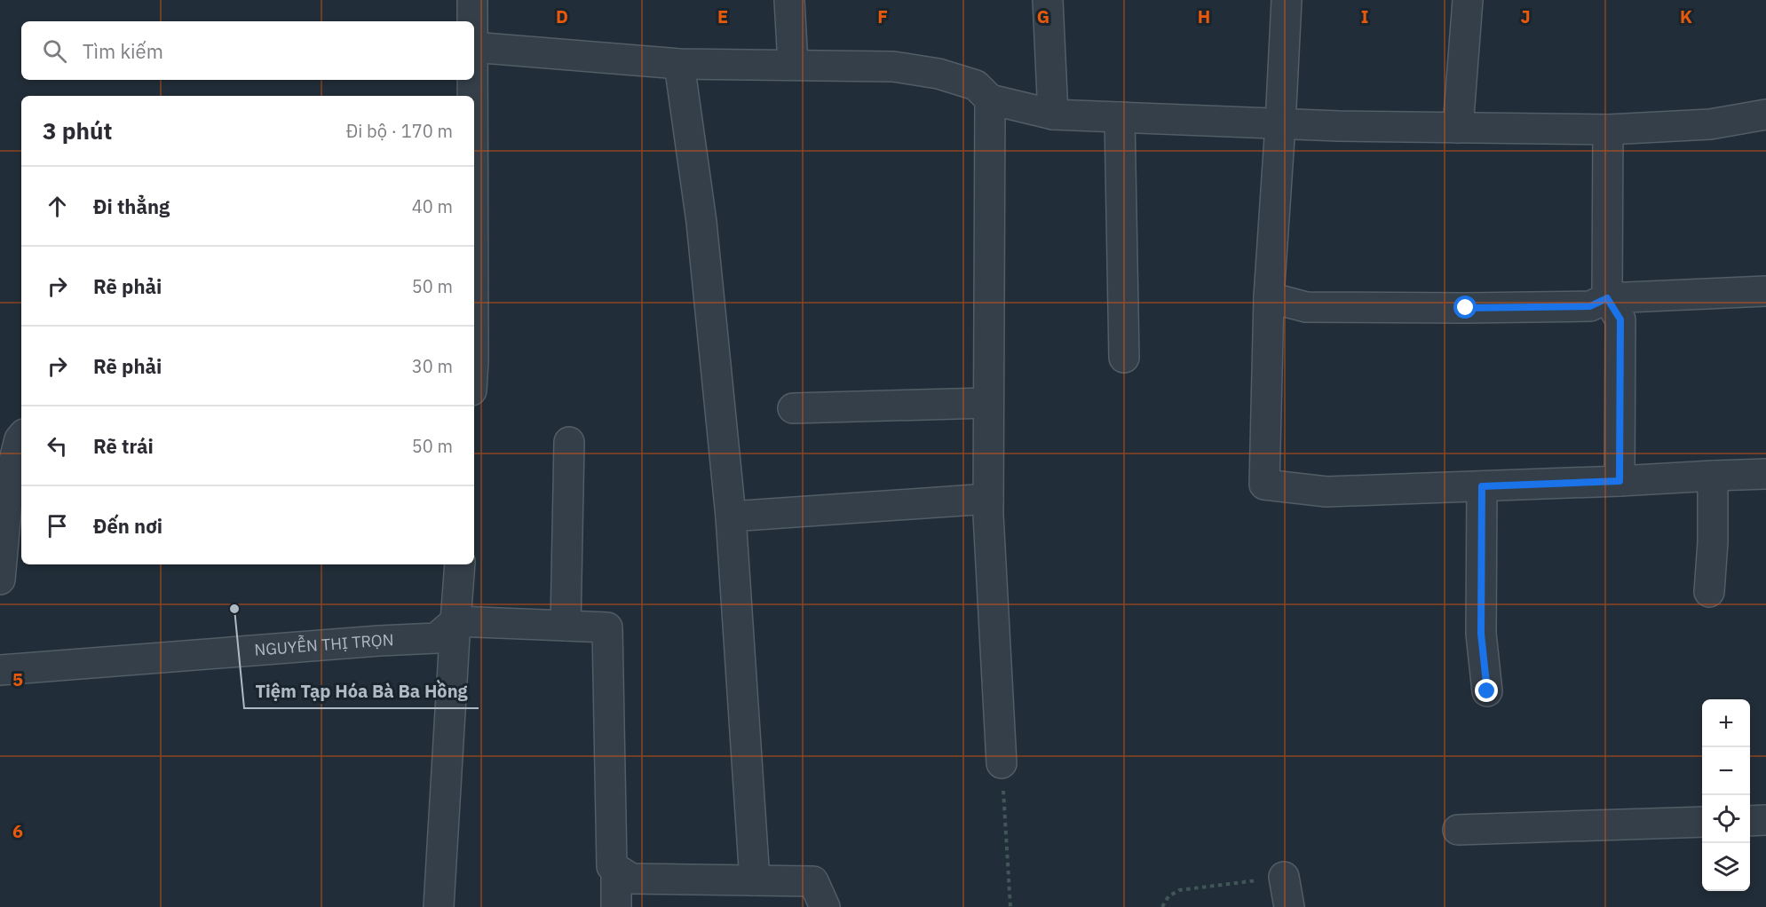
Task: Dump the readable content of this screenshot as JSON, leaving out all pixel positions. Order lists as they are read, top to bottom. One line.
{"streets":{"street":["NGUYỄN THỊ TRỌN"]},"places":["Tiệm Tạp Hóa Bà Ba Hồng"],"page":{"search":"Tìm kiếm","heading":["3 phút","Đi bộ · 170 m"],"list":[["Đi thẳng","40 m"],["Rẽ phải","50 m"],["Rẽ phải","30 m"],["Rẽ trái","50 m"],"Đến nơi"],"map_buttons":["+","−"]},"grid":{"columns":["D","E","F","G","H","I","J","K"],"rows":["5","6"]}}
